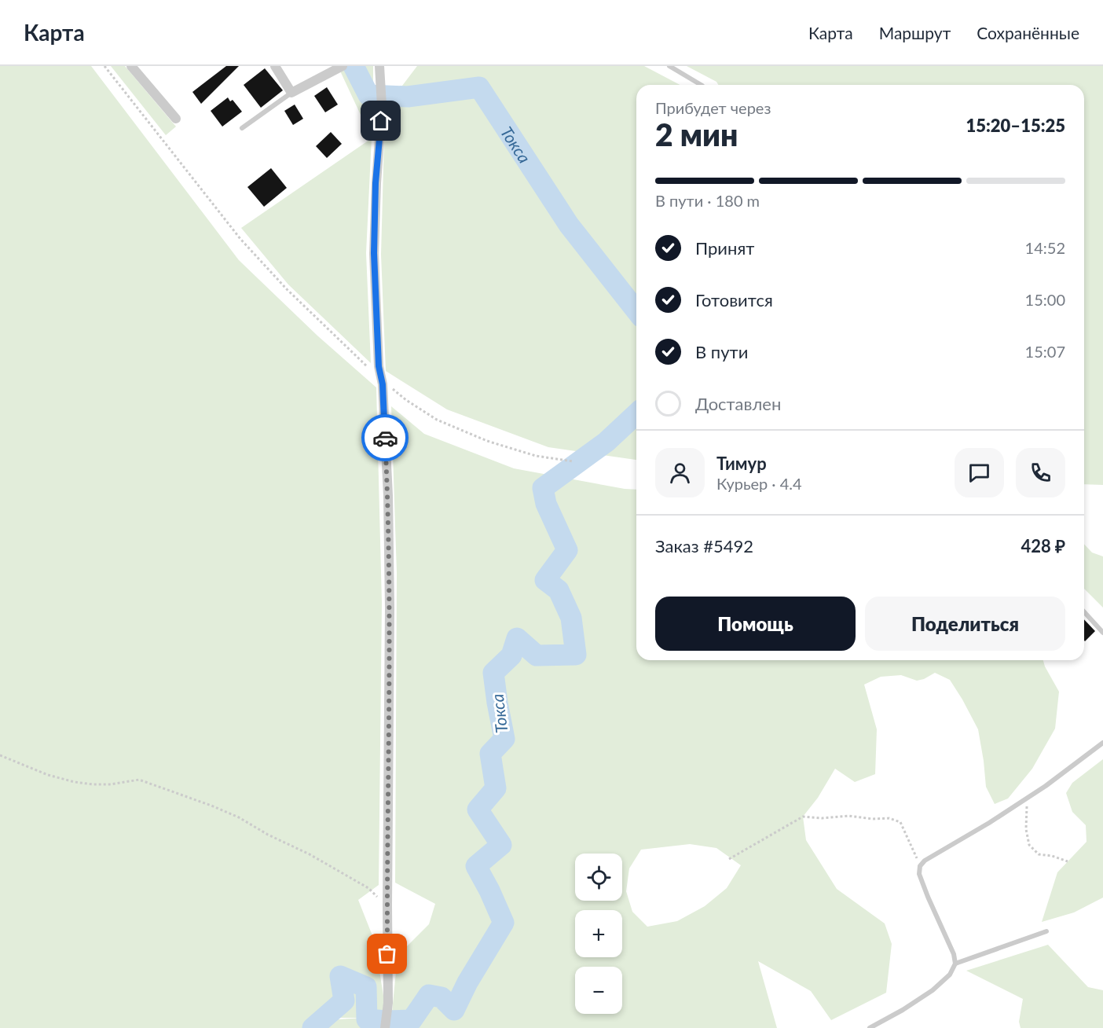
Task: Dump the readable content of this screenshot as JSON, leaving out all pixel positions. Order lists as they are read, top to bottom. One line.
{"water":["Токса"],"page":{"header":"Карта","nav":["Карта","Маршрут","Сохранённые"],"heading":["2 мин","Прибудет через","15:20–15:25"],"panel":["Тимур","Курьер · 4.4","Заказ #5492","428 ₽"],"bar":"В пути · 180 m","list":[["Принят","14:52"],["Готовится","15:00"],["В пути","15:07"],"Доставлен"],"buttons":["Помощь","Поделиться"],"map_buttons":["+","−"]}}
